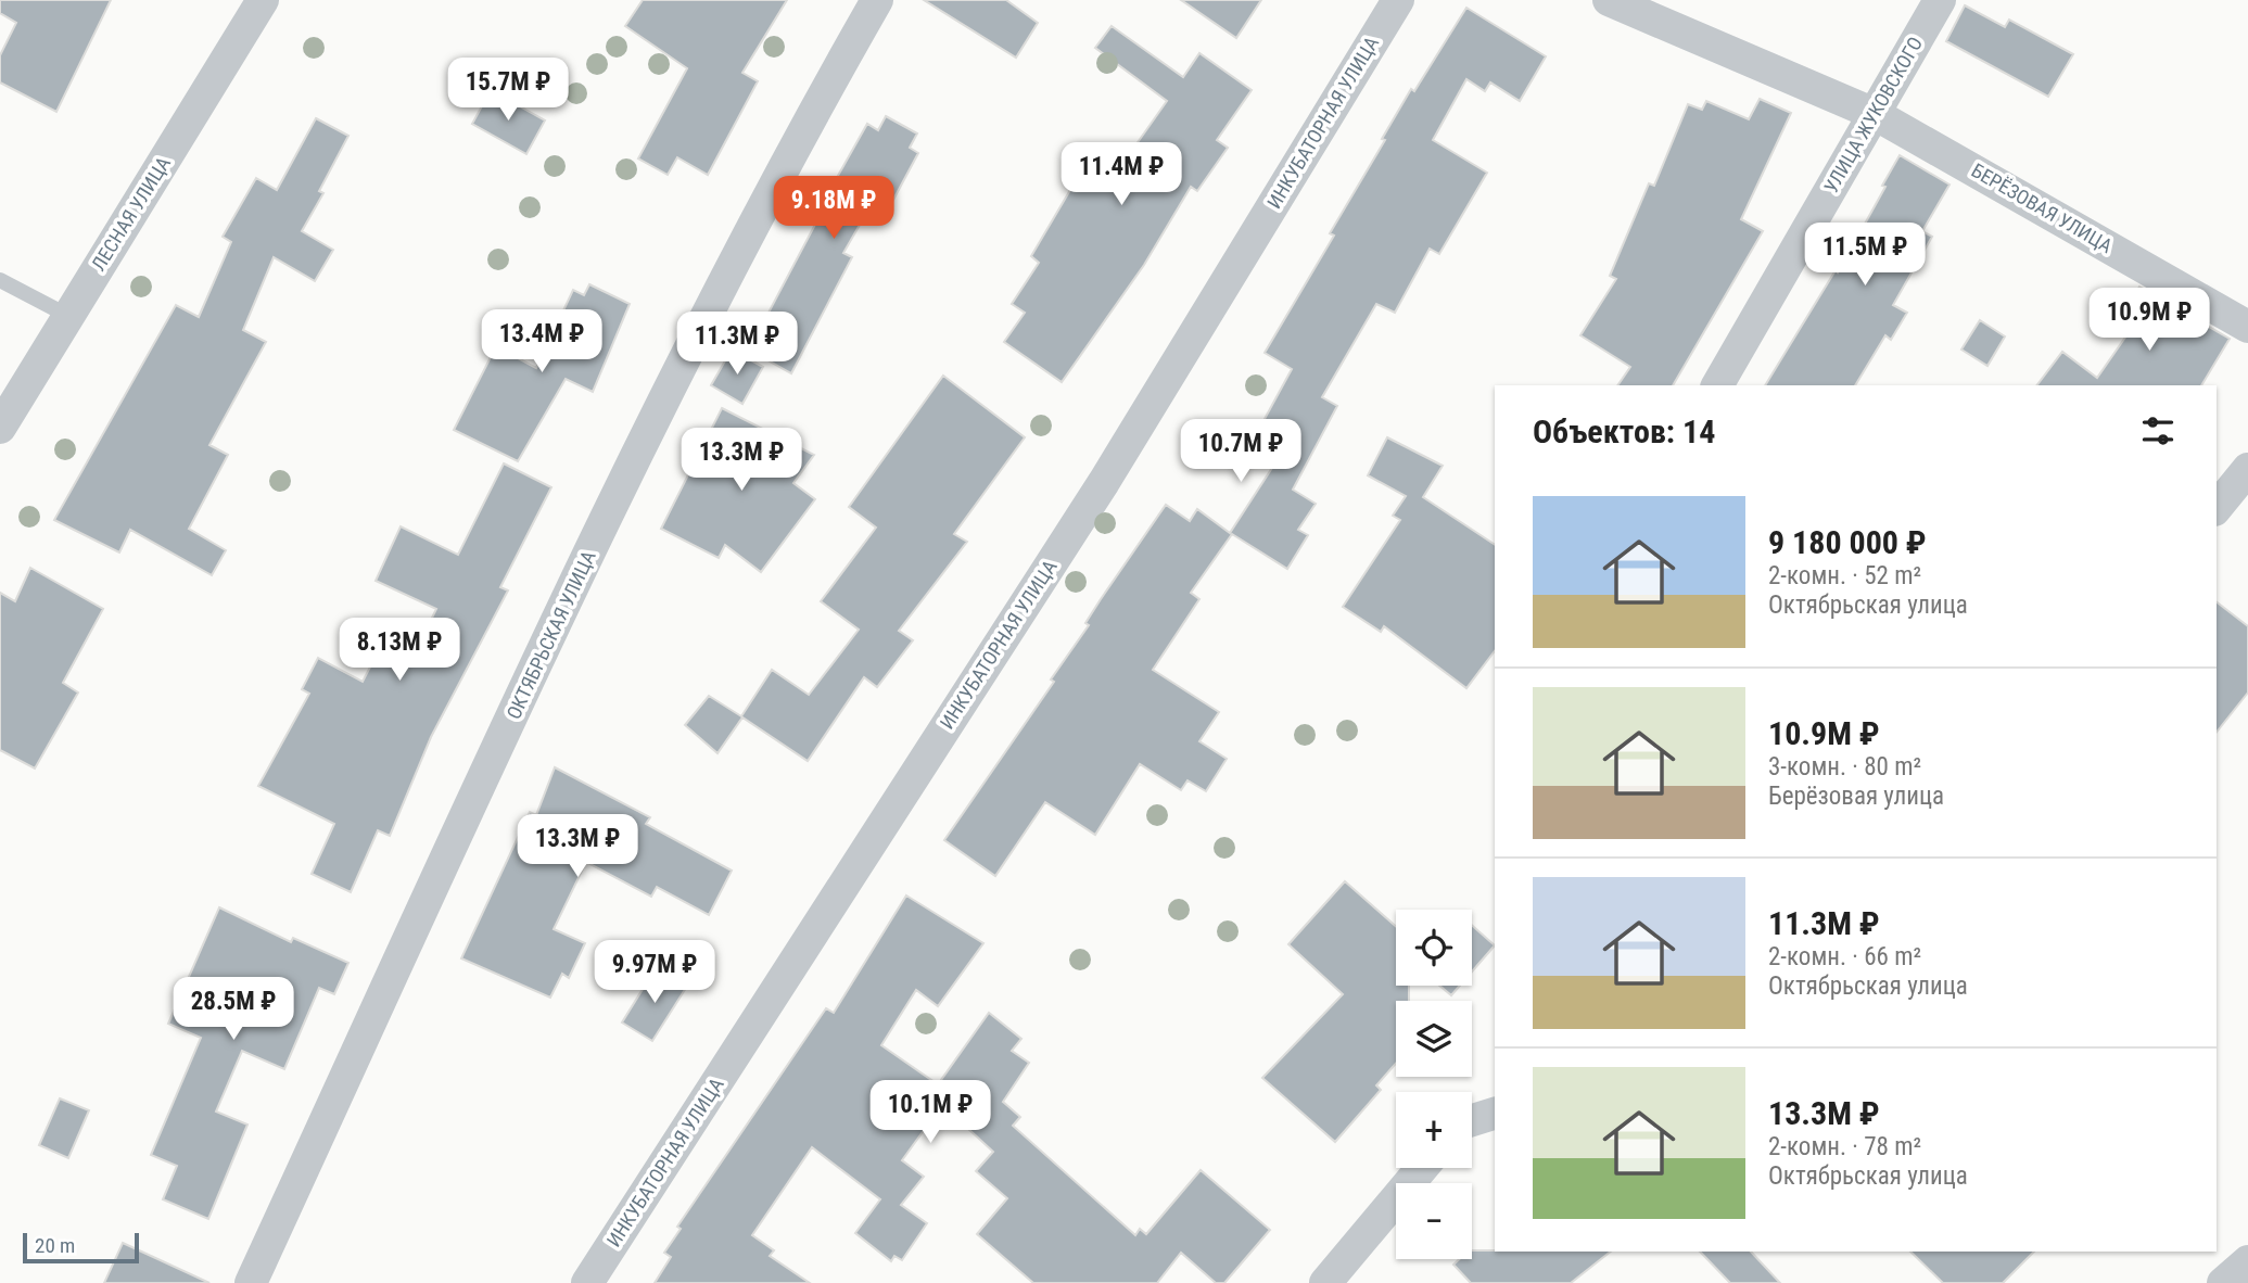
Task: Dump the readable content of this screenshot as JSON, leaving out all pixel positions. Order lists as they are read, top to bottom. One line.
{"streets":{"street":["УЛИЦА ЖУКОВСКОГО","ИНКУБАТОРНАЯ УЛИЦА","БЕРЁЗОВАЯ УЛИЦА","ЛЕСНАЯ УЛИЦА","ОКТЯБРЬСКАЯ УЛИЦА"]},"crossings":[["УЛИЦА ЖУКОВСКОГО","БЕРЁЗОВАЯ УЛИЦА"]],"scale_bar":"20 m","page":{"price":["15.7M ₽","11.4M ₽","9.18M ₽","11.5M ₽","10.9M ₽","13.4M ₽","11.3M ₽","10.7M ₽","13.3M ₽","8.13M ₽","13.3M ₽","9.97M ₽","28.5M ₽","10.1M ₽"],"heading":"Объектов: 14","list":[{"name":"9 180 000 ₽","note":"2-комн. · 52 m² · Октябрьская улица"},{"name":"10.9M ₽","note":"3-комн. · 80 m² · Берёзовая улица"},{"name":"11.3M ₽","note":"2-комн. · 66 m² · Октябрьская улица"},{"name":"13.3M ₽","note":"2-комн. · 78 m² · Октябрьская улица"}],"map_buttons":["+","−"],"scale":"20 m"}}
